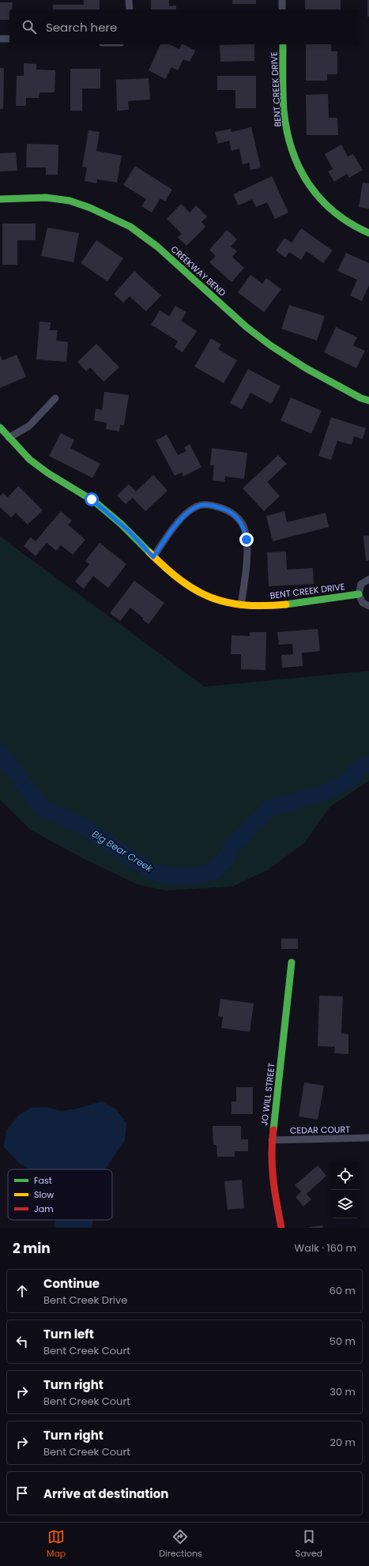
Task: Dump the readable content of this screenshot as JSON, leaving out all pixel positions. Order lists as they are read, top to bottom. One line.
{"streets":{"street":["BENT CREEK DRIVE","CREEKWAY BEND","JO WILL STREET","CEDAR COURT"]},"crossings":[["JO WILL STREET","CEDAR COURT"]],"water":["Big Bear Creek"],"legend":["Fast","Slow","Jam"],"page":{"search":"Search here","heading":["2 min","Walk · 160 m"],"list":[["Continue","Bent Creek Drive","60 m"],["Turn left","Bent Creek Court","50 m"],["Turn right","Bent Creek Court","30 m"],["Turn right","Bent Creek Court","20 m"],"Arrive at destination"],"nav":["Map","Directions","Saved"]}}
